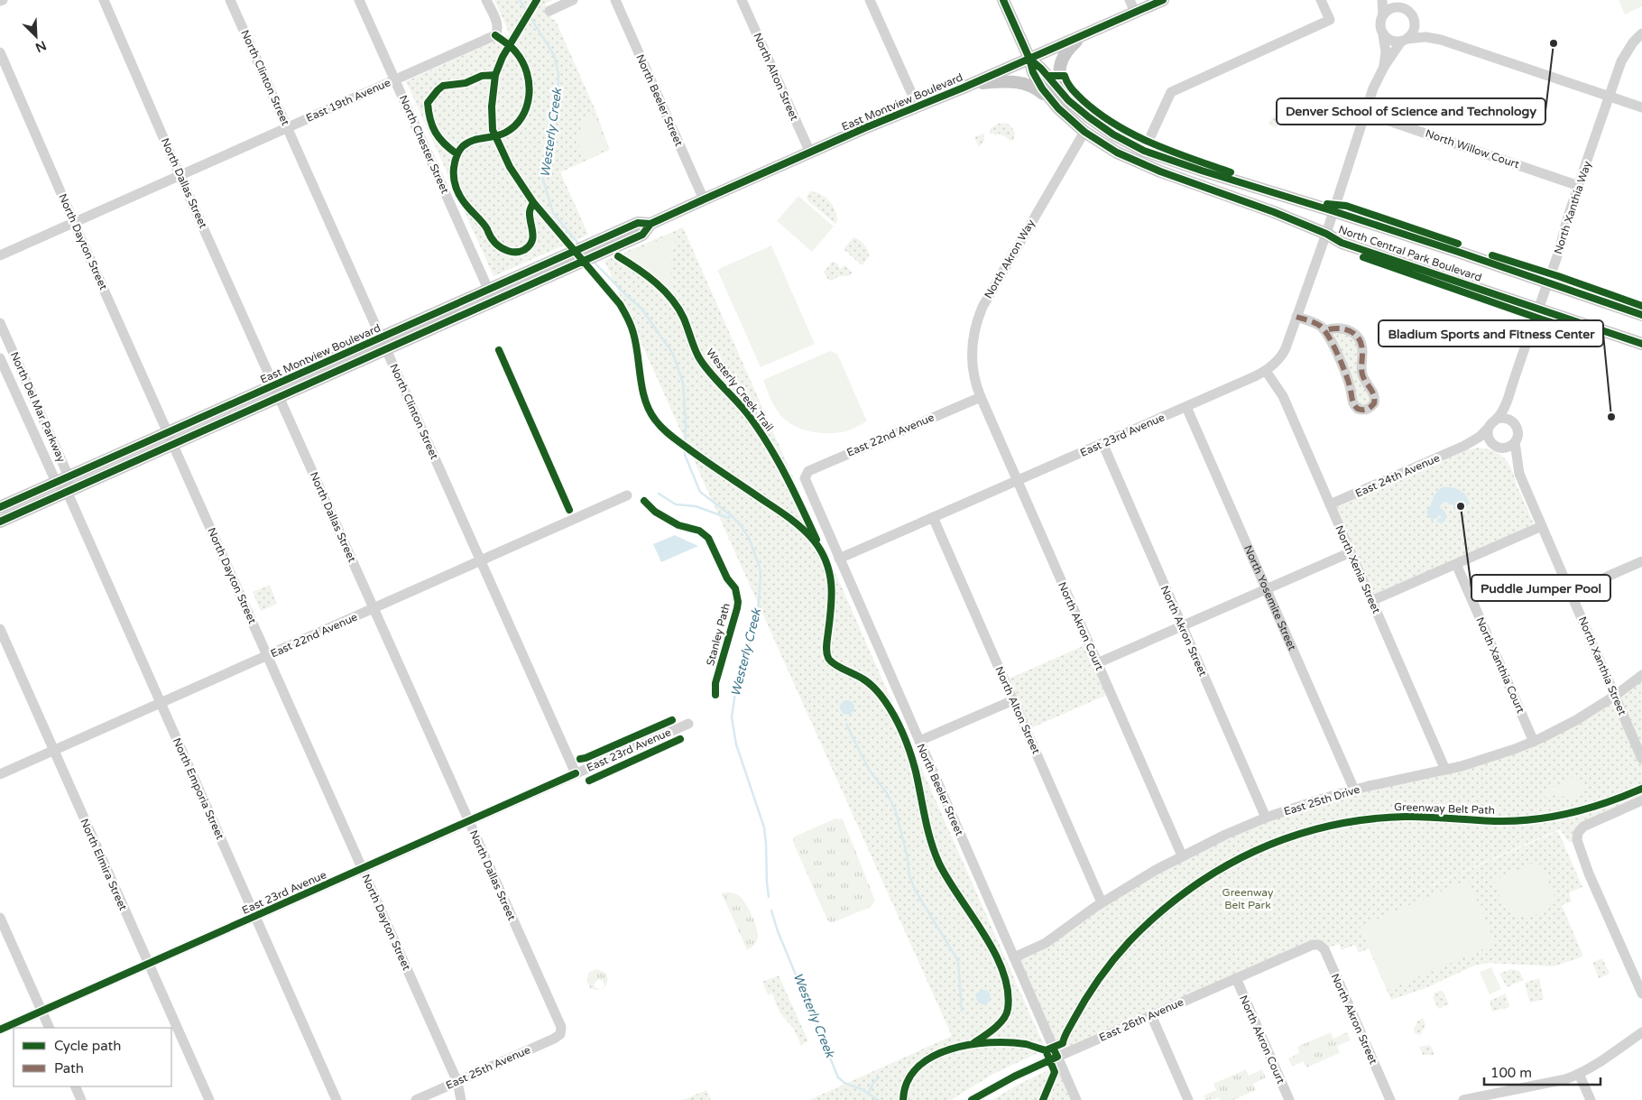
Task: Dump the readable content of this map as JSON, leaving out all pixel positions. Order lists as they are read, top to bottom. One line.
{"streets":{"main road":["East Montview Boulevard","North Central Park Boulevard"],"street":["North Alton Street","North Clinton Street","East 19th Avenue","North Beeler Street","North Chester Street","North Willow Court","North Dallas Street","North Xanthia Way","North Dayton Street","North Akron Way","North Del Mar Parkway","East 22nd Avenue","East 23rd Avenue","East 24th Avenue","North Xenia Street","North Yosemite Street","North Akron Court","North Akron Street","North Xanthia Court","North Xanthia Street","North Emporia Street","East 25th Drive","North Elmira Street","East 26th Avenue","East 25th Avenue"],"cycle path":["Westerly Creek Trail","Stanley Path","Greenway Belt Path"]},"crossings":[["North Alton Street","East Montview Boulevard"],["North Alton Street","East 23rd Avenue"],["North Alton Street","East 25th Drive"],["North Clinton Street","East 19th Avenue"],["North Clinton Street","East Montview Boulevard"],["North Clinton Street","East 22nd Avenue"],["North Clinton Street","East 23rd Avenue"],["East 19th Avenue","North Chester Street"],["East 19th Avenue","North Dallas Street"],["East 19th Avenue","North Dayton Street"],["North Beeler Street","East Montview Boulevard"],["North Beeler Street","East 22nd Avenue"],["North Beeler Street","East 23rd Avenue"],["North Beeler Street","East 25th Drive"],["North Beeler Street","East 26th Avenue"],["East Montview Boulevard","North Chester Street"],["East Montview Boulevard","North Dallas Street"],["East Montview Boulevard","North Dayton Street"],["East Montview Boulevard","North Central Park Boulevard"],["East Montview Boulevard","North Del Mar Parkway"],["East Montview Boulevard","North Emporia Street"],["North Willow Court","North Xanthia Way"],["North Willow Court","East 23rd Avenue"],["North Dallas Street","East 22nd Avenue"],["North Dallas Street","East 23rd Avenue"],["North Dallas Street","East 25th Avenue"],["North Xanthia Way","North Central Park Boulevard"],["North Xanthia Way","East 24th Avenue"],["North Xanthia Way","North Xanthia Street"],["North Dayton Street","East 22nd Avenue"],["North Dayton Street","East 23rd Avenue"],["North Dayton Street","East 25th Avenue"],["North Central Park Boulevard","North Akron Way"],["North Central Park Boulevard","East 23rd Avenue"],["North Akron Way","East 22nd Avenue"],["North Akron Way","North Akron Court"],["North Del Mar Parkway","North Emporia Street"],["East 22nd Avenue","North Akron Court"],["East 22nd Avenue","North Emporia Street"],["East 22nd Avenue","North Elmira Street"],["East 23rd Avenue","North Xenia Street"],["East 23rd Avenue","North Yosemite Street"],["East 23rd Avenue","North Akron Court"],["East 23rd Avenue","North Akron Street"],["East 23rd Avenue","North Emporia Street"],["East 23rd Avenue","North Elmira Street"],["East 24th Avenue","North Xenia Street"],["East 24th Avenue","North Xanthia Street"],["North Xenia Street","East 25th Drive"],["North Yosemite Street","East 25th Drive"],["North Akron Court","East 25th Drive"],["North Akron Court","East 26th Avenue"],["North Akron Street","East 25th Drive"],["North Akron Street","East 26th Avenue"],["North Xanthia Court","East 25th Drive"],["North Xanthia Street","East 25th Drive"]],"water":["Westerly Creek"],"parks":["Greenway Belt Park"],"places":["Denver School of Science and Technology","Bladium Sports and Fitness Center","Puddle Jumper Pool"],"legend":["Cycle path","Path"],"scale_bar":"100 m","north":"bottom right"}
